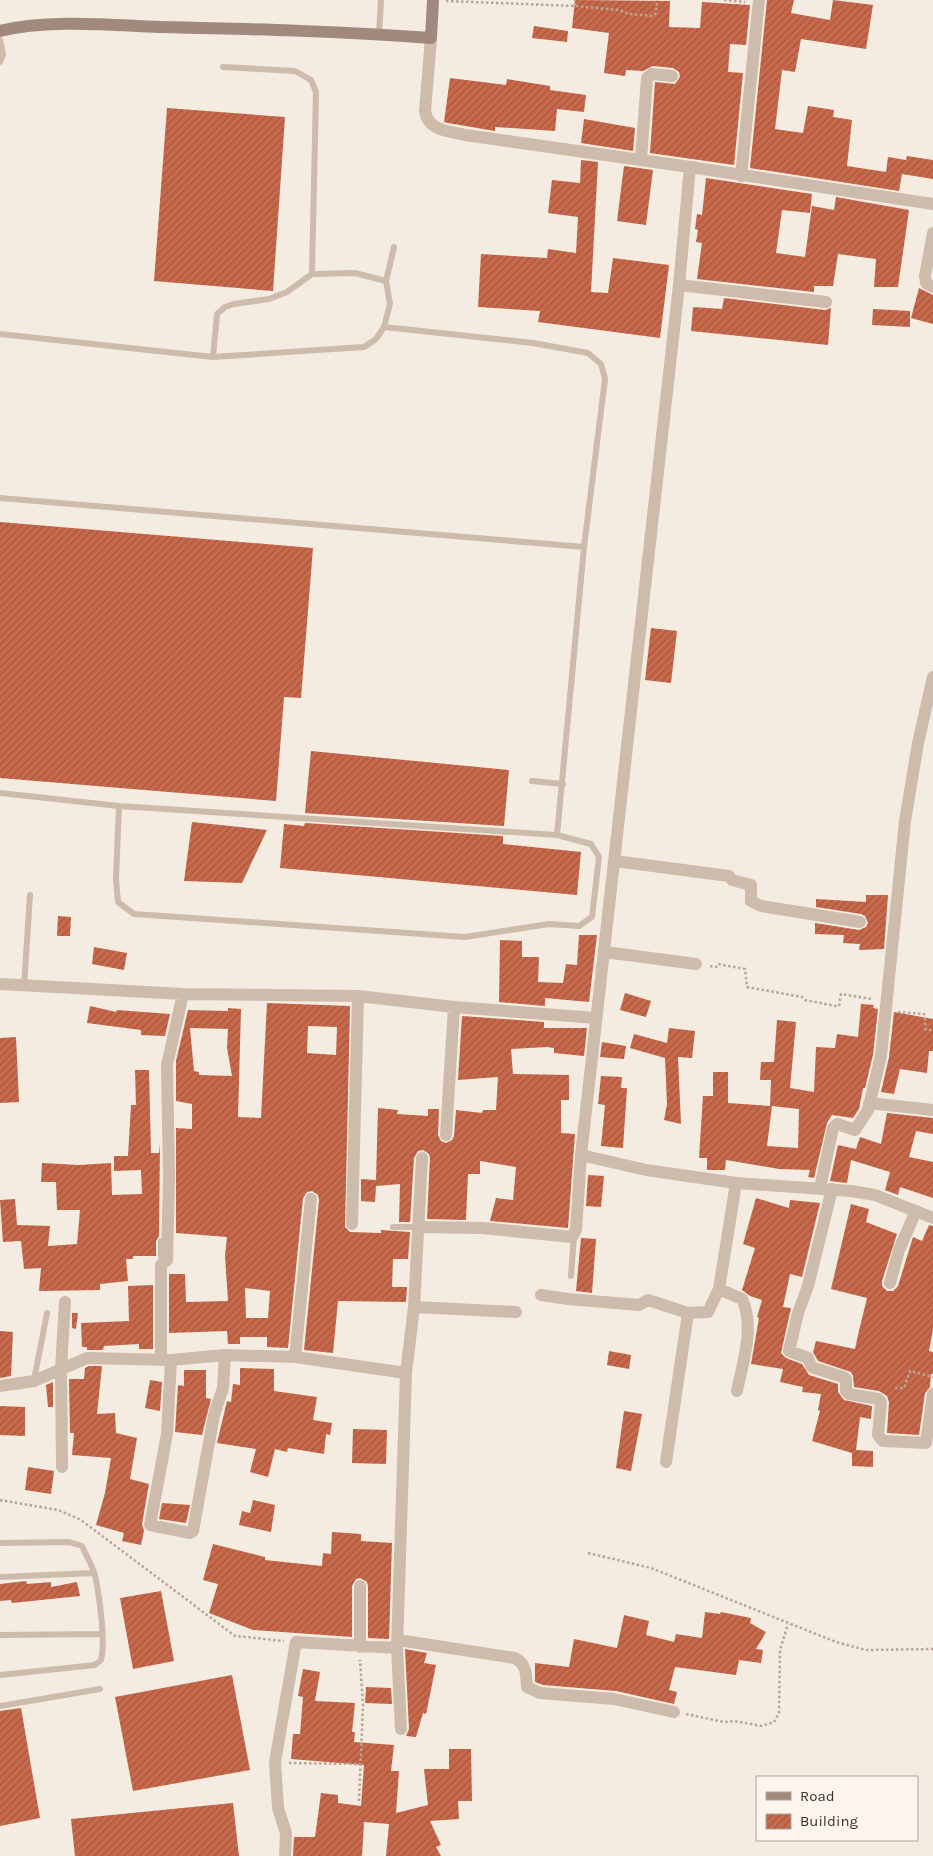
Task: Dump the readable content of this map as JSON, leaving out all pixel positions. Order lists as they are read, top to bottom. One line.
{"legend":["Road","Building"]}
